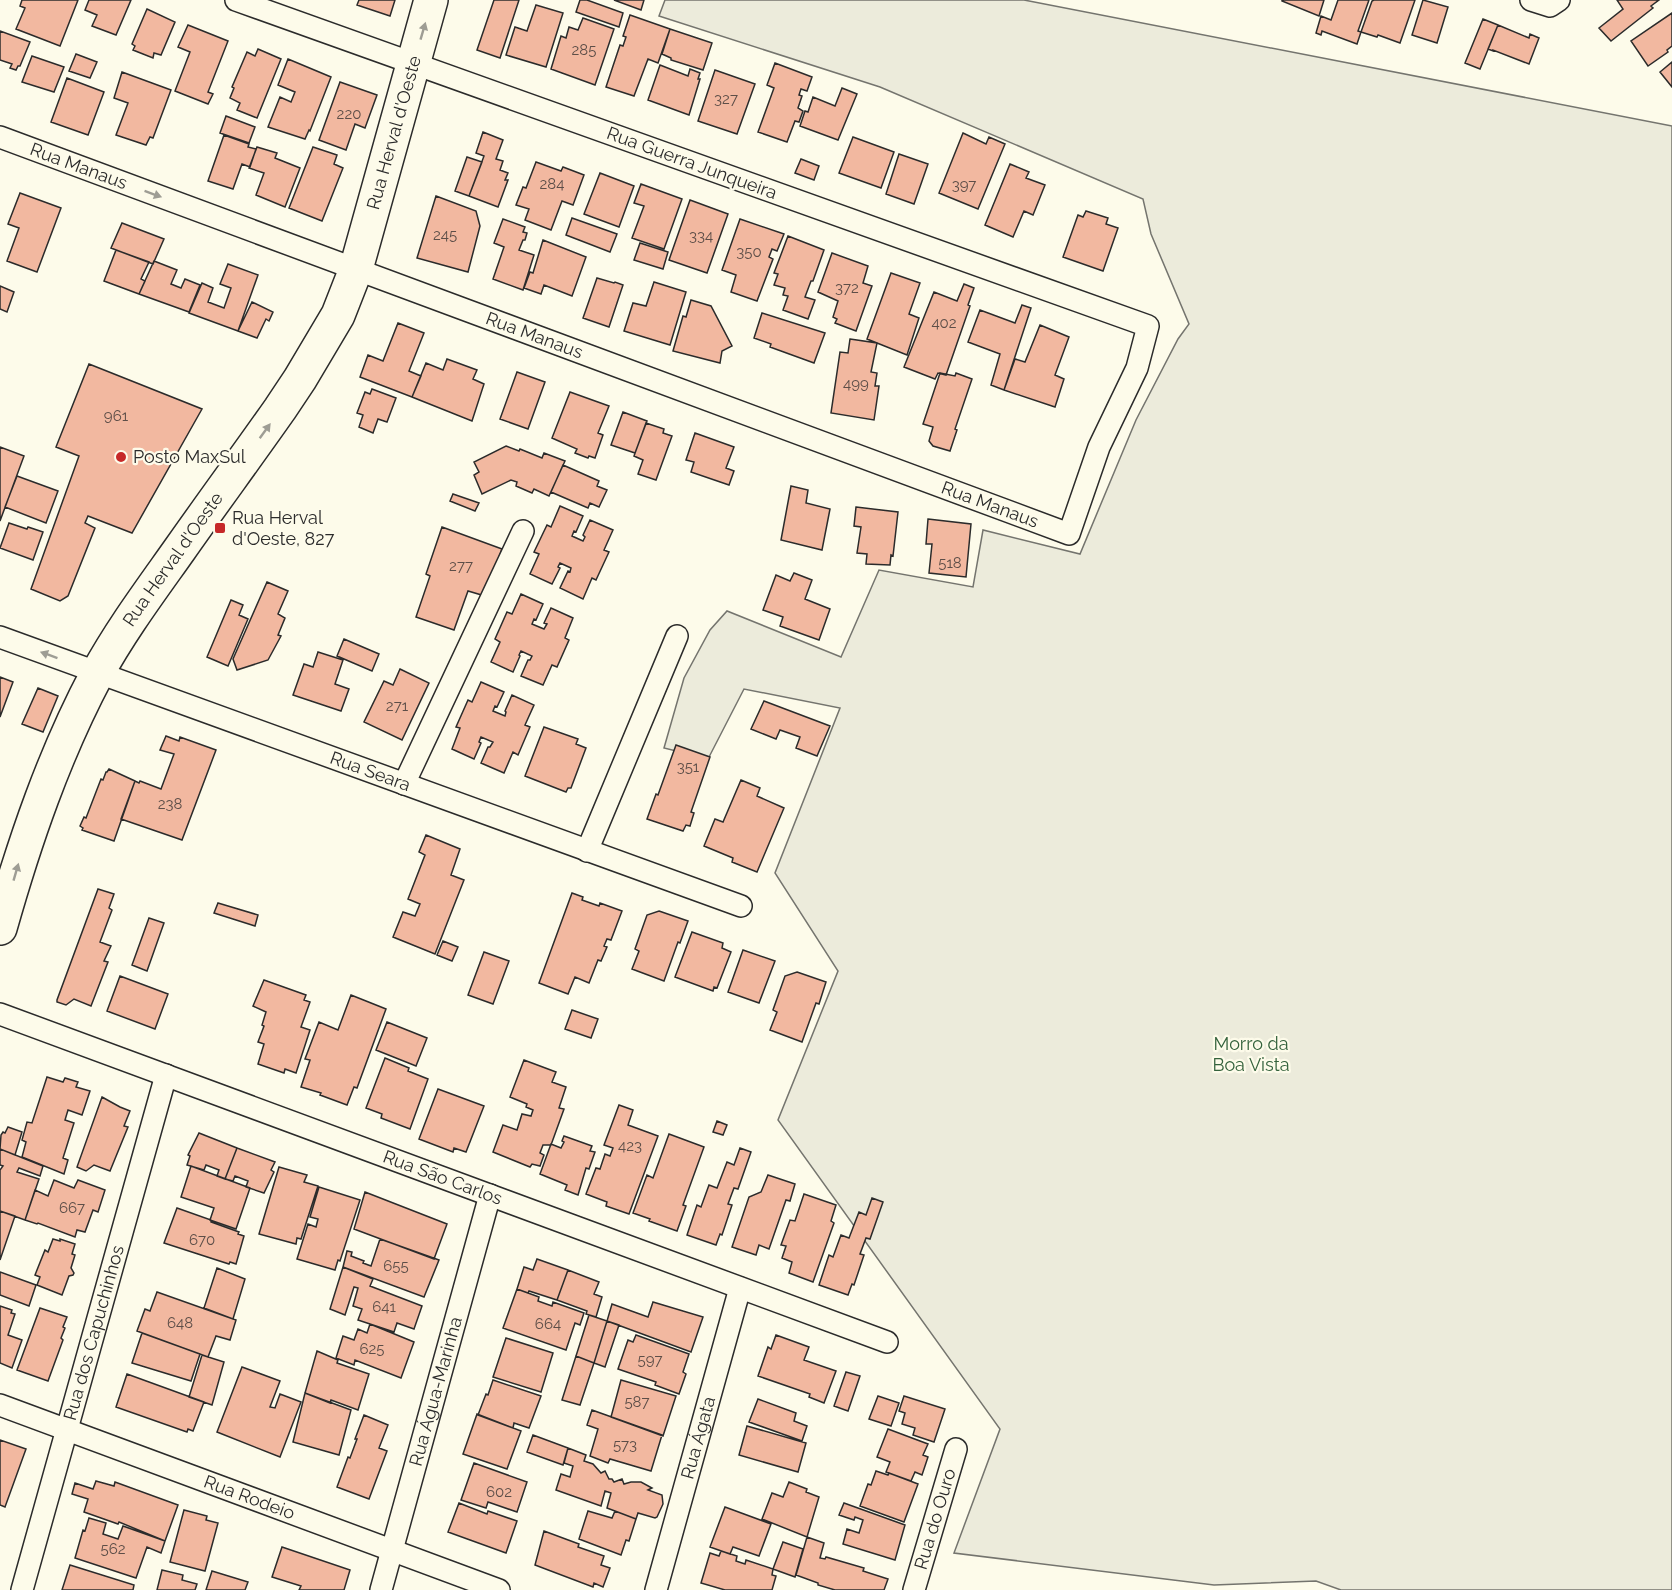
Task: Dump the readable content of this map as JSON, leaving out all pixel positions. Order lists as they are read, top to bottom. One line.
{"streets":{"main road":["Rua Herval d'Oeste"],"street":["Rua Guerra Junqueira","Rua Manaus","Rua Seara","Rua São Carlos","Rua dos Capuchinhos","Rua Água-Marinha","Rua Ágata","Rua Rodeio","Rua do Ouro"]},"crossings":[["Rua Herval d'Oeste","Rua Guerra Junqueira"],["Rua Herval d'Oeste","Rua Manaus"],["Rua Herval d'Oeste","Rua Seara"],["Rua Guerra Junqueira","Rua Manaus"],["Rua São Carlos","Rua dos Capuchinhos"],["Rua São Carlos","Rua Água-Marinha"],["Rua São Carlos","Rua Ágata"],["Rua dos Capuchinhos","Rua Rodeio"],["Rua Água-Marinha","Rua Rodeio"]],"one_way":["Rua Herval d'Oeste"],"parks":["Morro da Boa Vista"],"places":{"other":["Posto MaxSul"],"transit":["Rua Herval d'Oeste, 827"]},"house_numbers":["285","327","220","284","397","245","334","350","372","402","499","961","518","277","271","351","238","423","667","670","655","641","648","664","625","597","587","573","602","562"]}
